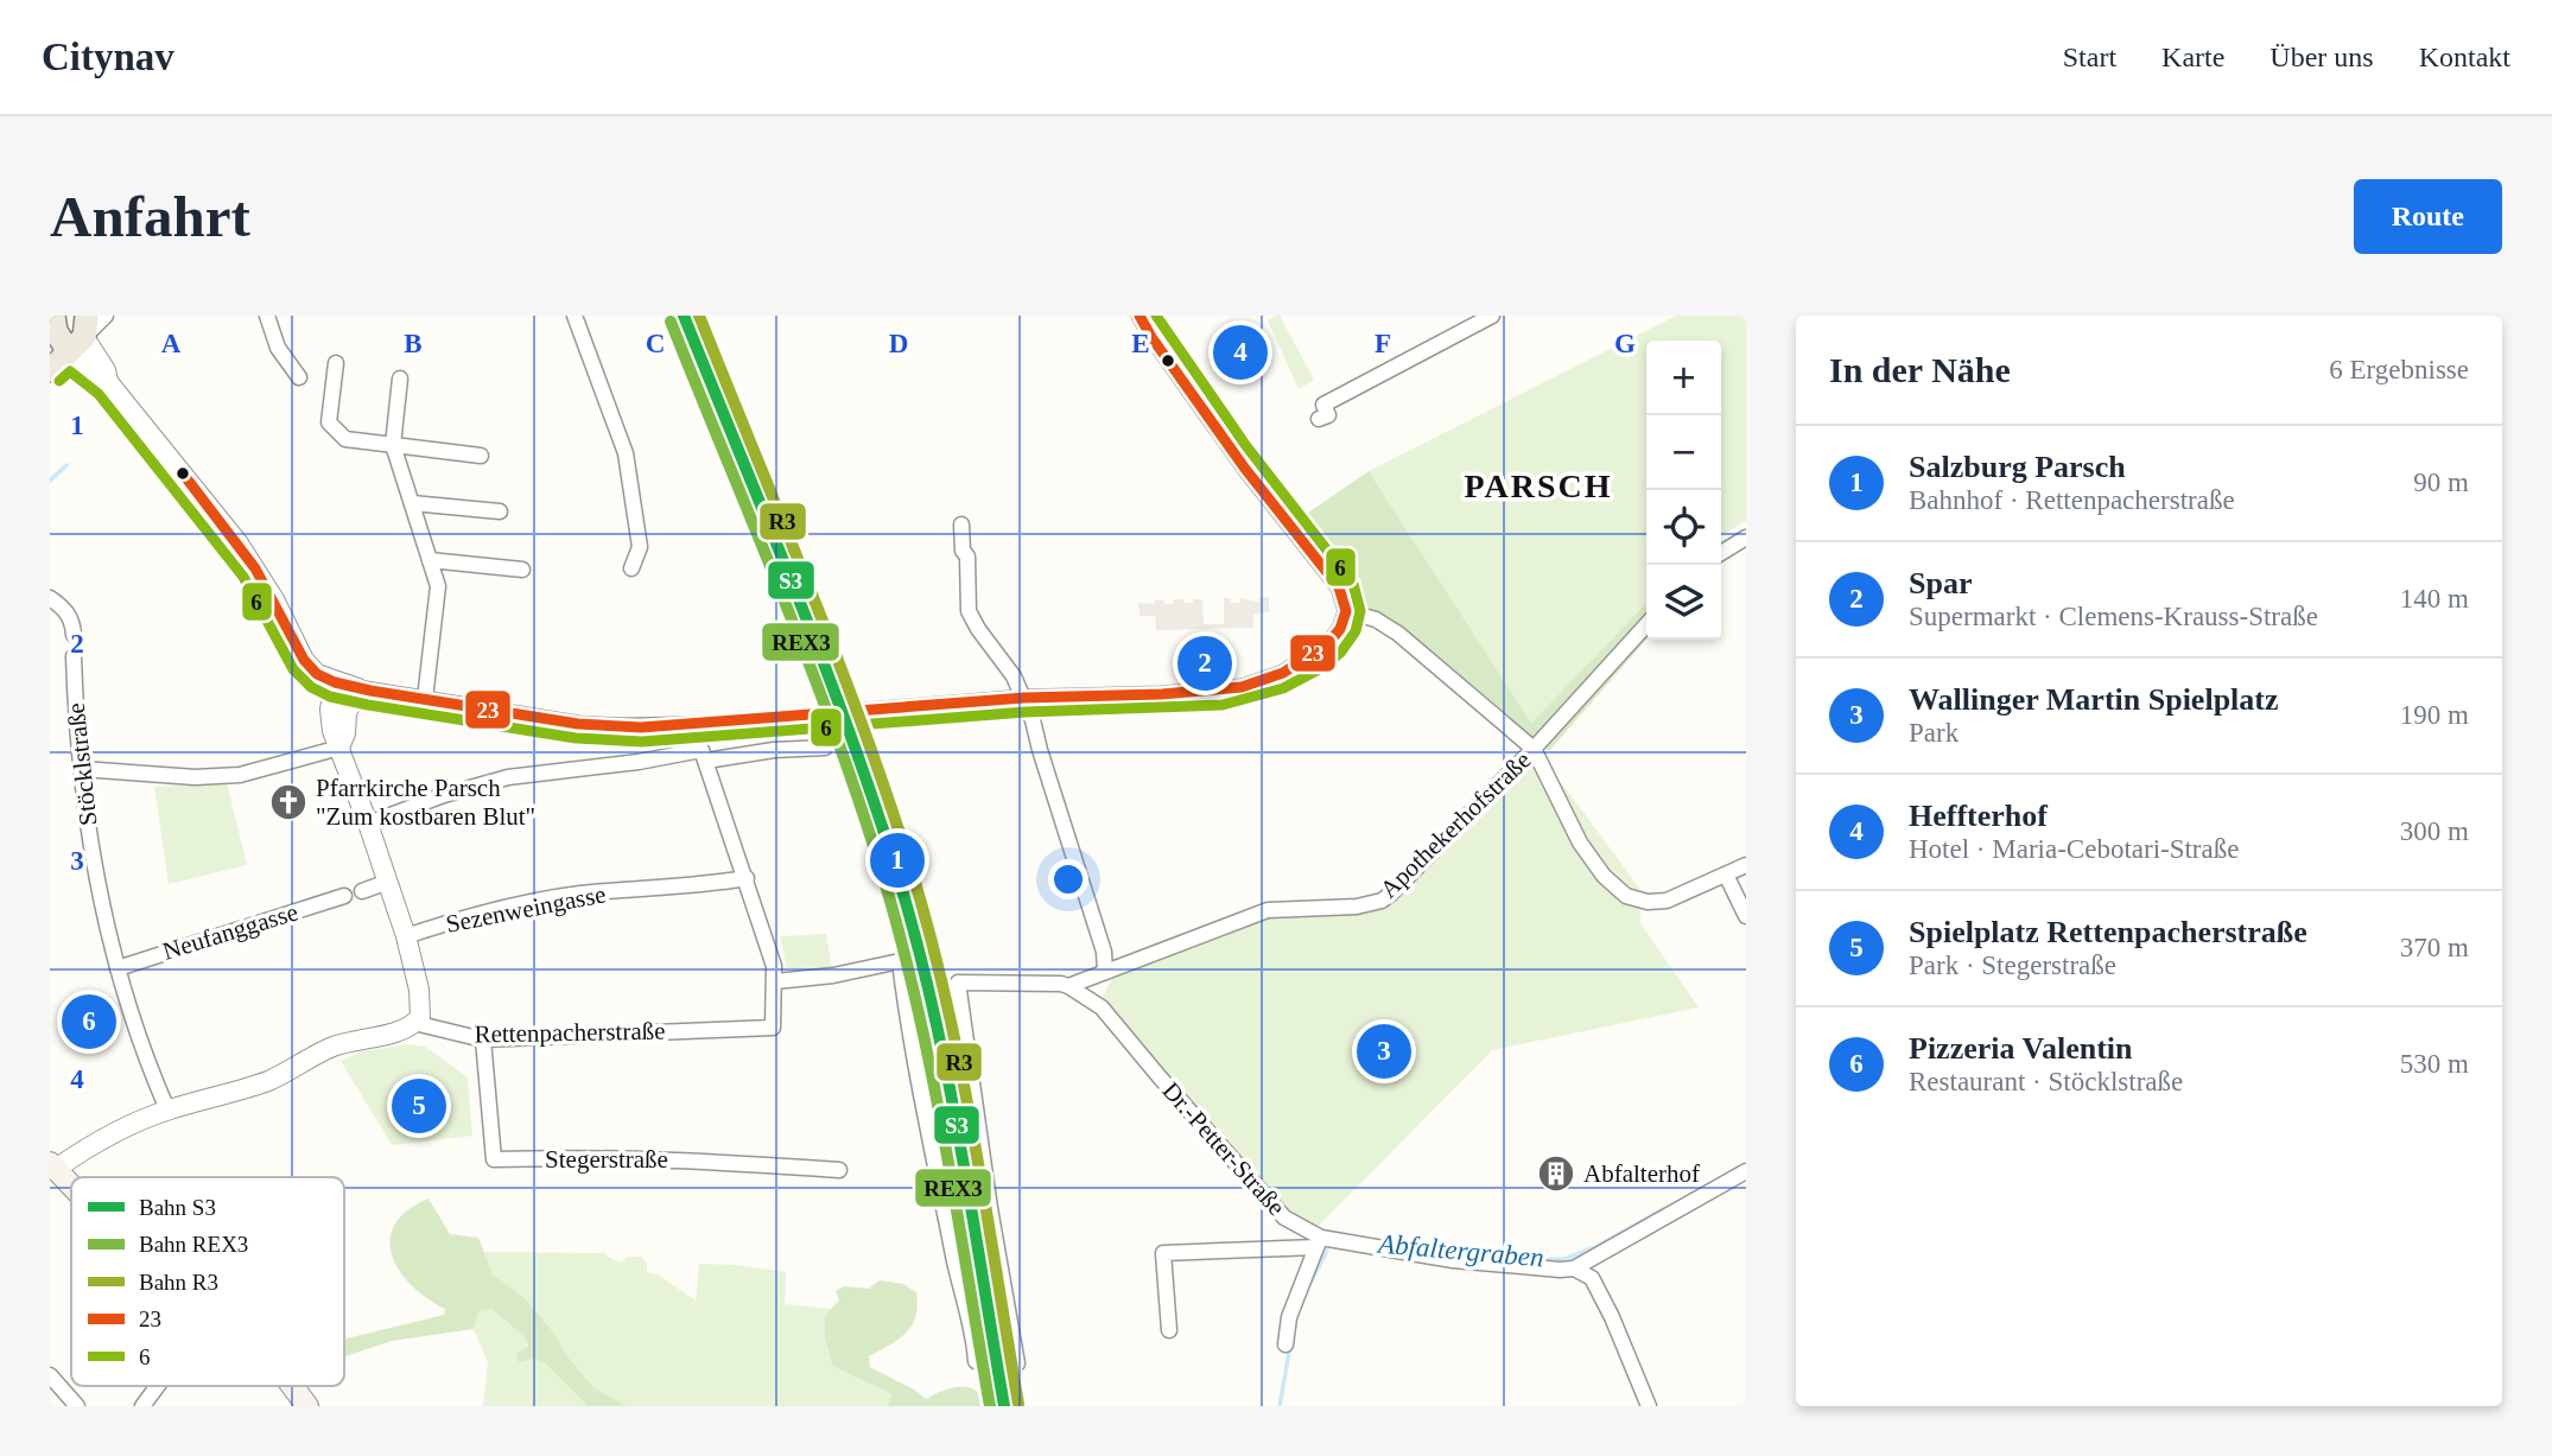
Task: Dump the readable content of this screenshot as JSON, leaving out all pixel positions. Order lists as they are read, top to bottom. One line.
{"streets":{"street":["Stöcklstraße","Apothekerhofstraße","Sezenweingasse","Neufanggasse","Rettenpacherstraße","Dr.-Petter-Straße","Stegerstraße"]},"crossings":[["Stöcklstraße","Neufanggasse"],["Apothekerhofstraße","Dr.-Petter-Straße"],["Sezenweingasse","Rettenpacherstraße"],["Rettenpacherstraße","Stegerstraße"]],"districts":["PARSCH"],"water":["Abfaltergraben"],"places":{"church":["Pfarrkirche Parsch \"Zum kostbaren Blut\""],"building":["Abfalterhof"]},"lines":["rail line S3","rail line R3","transit line 23","transit line 6","rail line REX3"],"legend":["Bahn S3","Bahn REX3","Bahn R3","23","6"],"page":{"header":"Citynav","nav":["Start","Karte","Über uns","Kontakt"],"buttons":"Route","title":"Anfahrt","heading":["In der Nähe","6 Ergebnisse"],"pins":["4","2","1","6","3","5"],"map_buttons":["+","−"],"list":[{"mark":"1","name":"Salzburg Parsch","note":"Bahnhof · Rettenpacherstraße","value":"90 m"},{"mark":"2","name":"Spar","note":"Supermarkt · Clemens-Krauss-Straße","value":"140 m"},{"mark":"3","name":"Wallinger Martin Spielplatz","note":"Park","value":"190 m"},{"mark":"4","name":"Heffterhof","note":"Hotel · Maria-Cebotari-Straße","value":"300 m"},{"mark":"5","name":"Spielplatz Rettenpacherstraße","note":"Park · Stegerstraße","value":"370 m"},{"mark":"6","name":"Pizzeria Valentin","note":"Restaurant · Stöcklstraße","value":"530 m"}]},"grid":{"columns":["A","B","C","D","E","F","G"],"rows":["1","2","3","4"]}}
